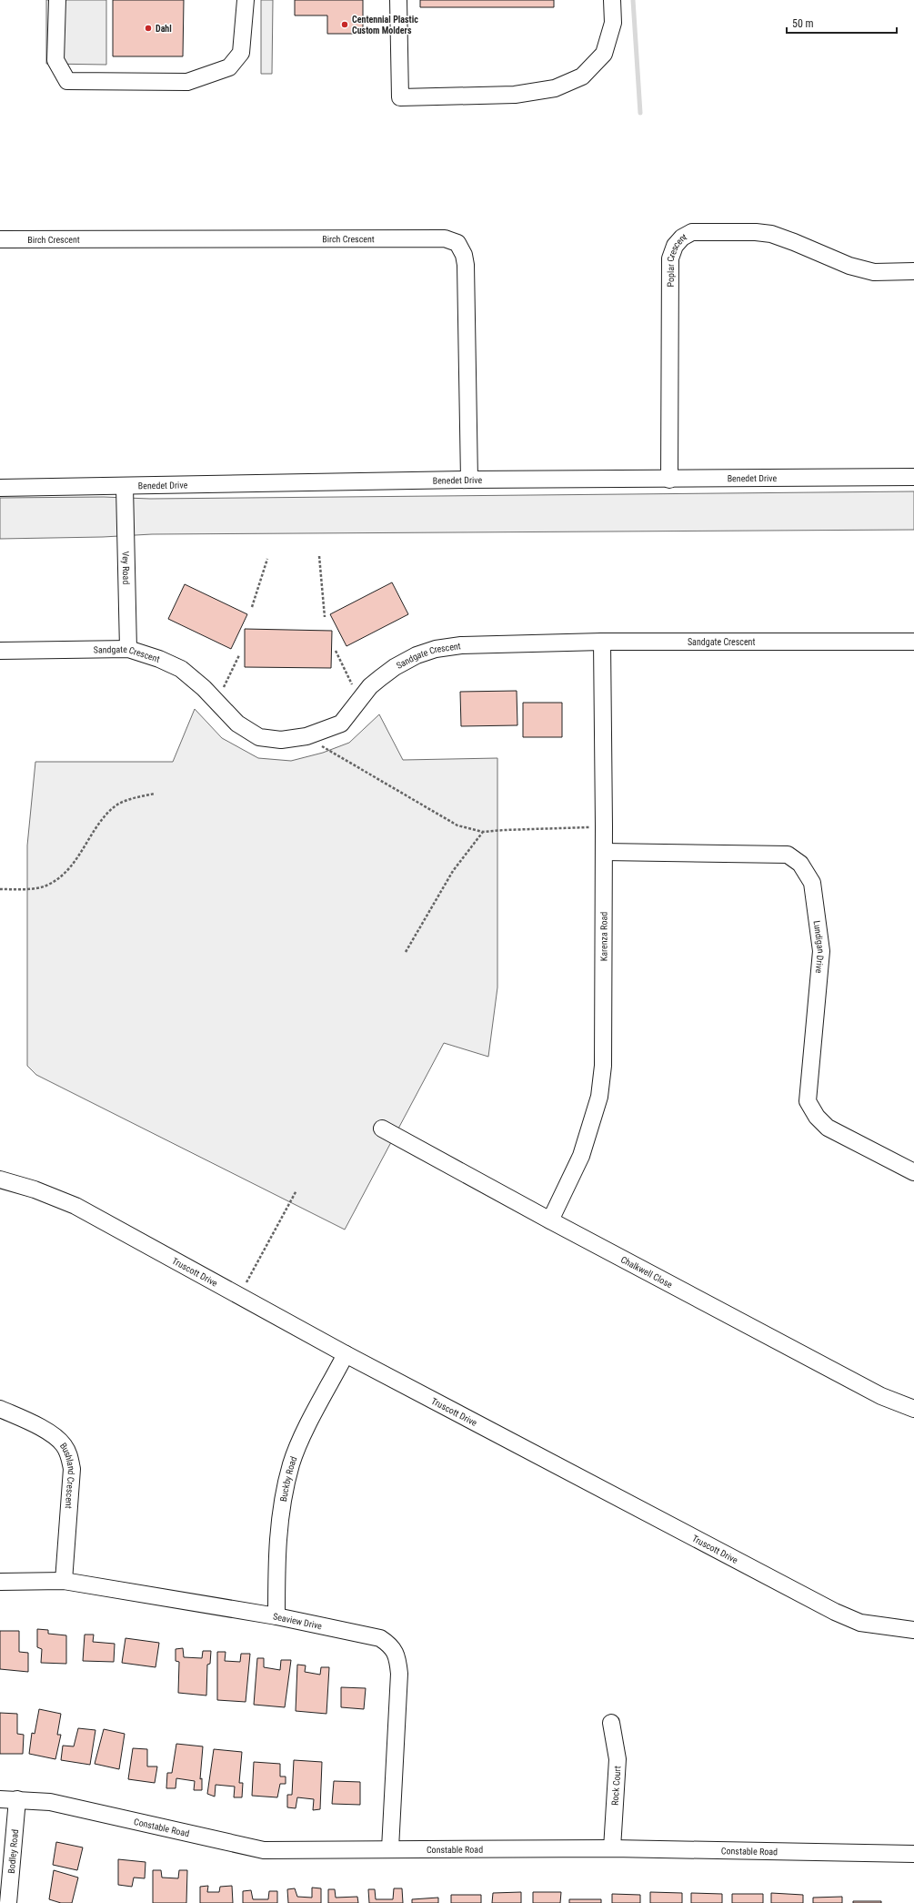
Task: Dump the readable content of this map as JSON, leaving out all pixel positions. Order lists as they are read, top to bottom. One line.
{"streets":{"street":["Birch Crescent","Poplar Crescent","Benedet Drive","Vey Road","Sandgate Crescent","Karenza Road","Lundigan Drive","Truscott Drive","Chalkwell Close","Bushland Crescent","Buckby Road","Seaview Drive","Rock Court","Constable Road","Bodley Road"]},"crossings":[["Birch Crescent","Benedet Drive"],["Poplar Crescent","Benedet Drive"],["Benedet Drive","Vey Road"],["Vey Road","Sandgate Crescent"],["Sandgate Crescent","Karenza Road"],["Karenza Road","Lundigan Drive"],["Karenza Road","Chalkwell Close"],["Truscott Drive","Buckby Road"],["Bushland Crescent","Seaview Drive"],["Buckby Road","Seaview Drive"],["Seaview Drive","Constable Road"],["Rock Court","Constable Road"],["Constable Road","Bodley Road"]],"places":["Centennial Plastic Custom Molders","Dahl"],"scale_bar":"50 m"}
